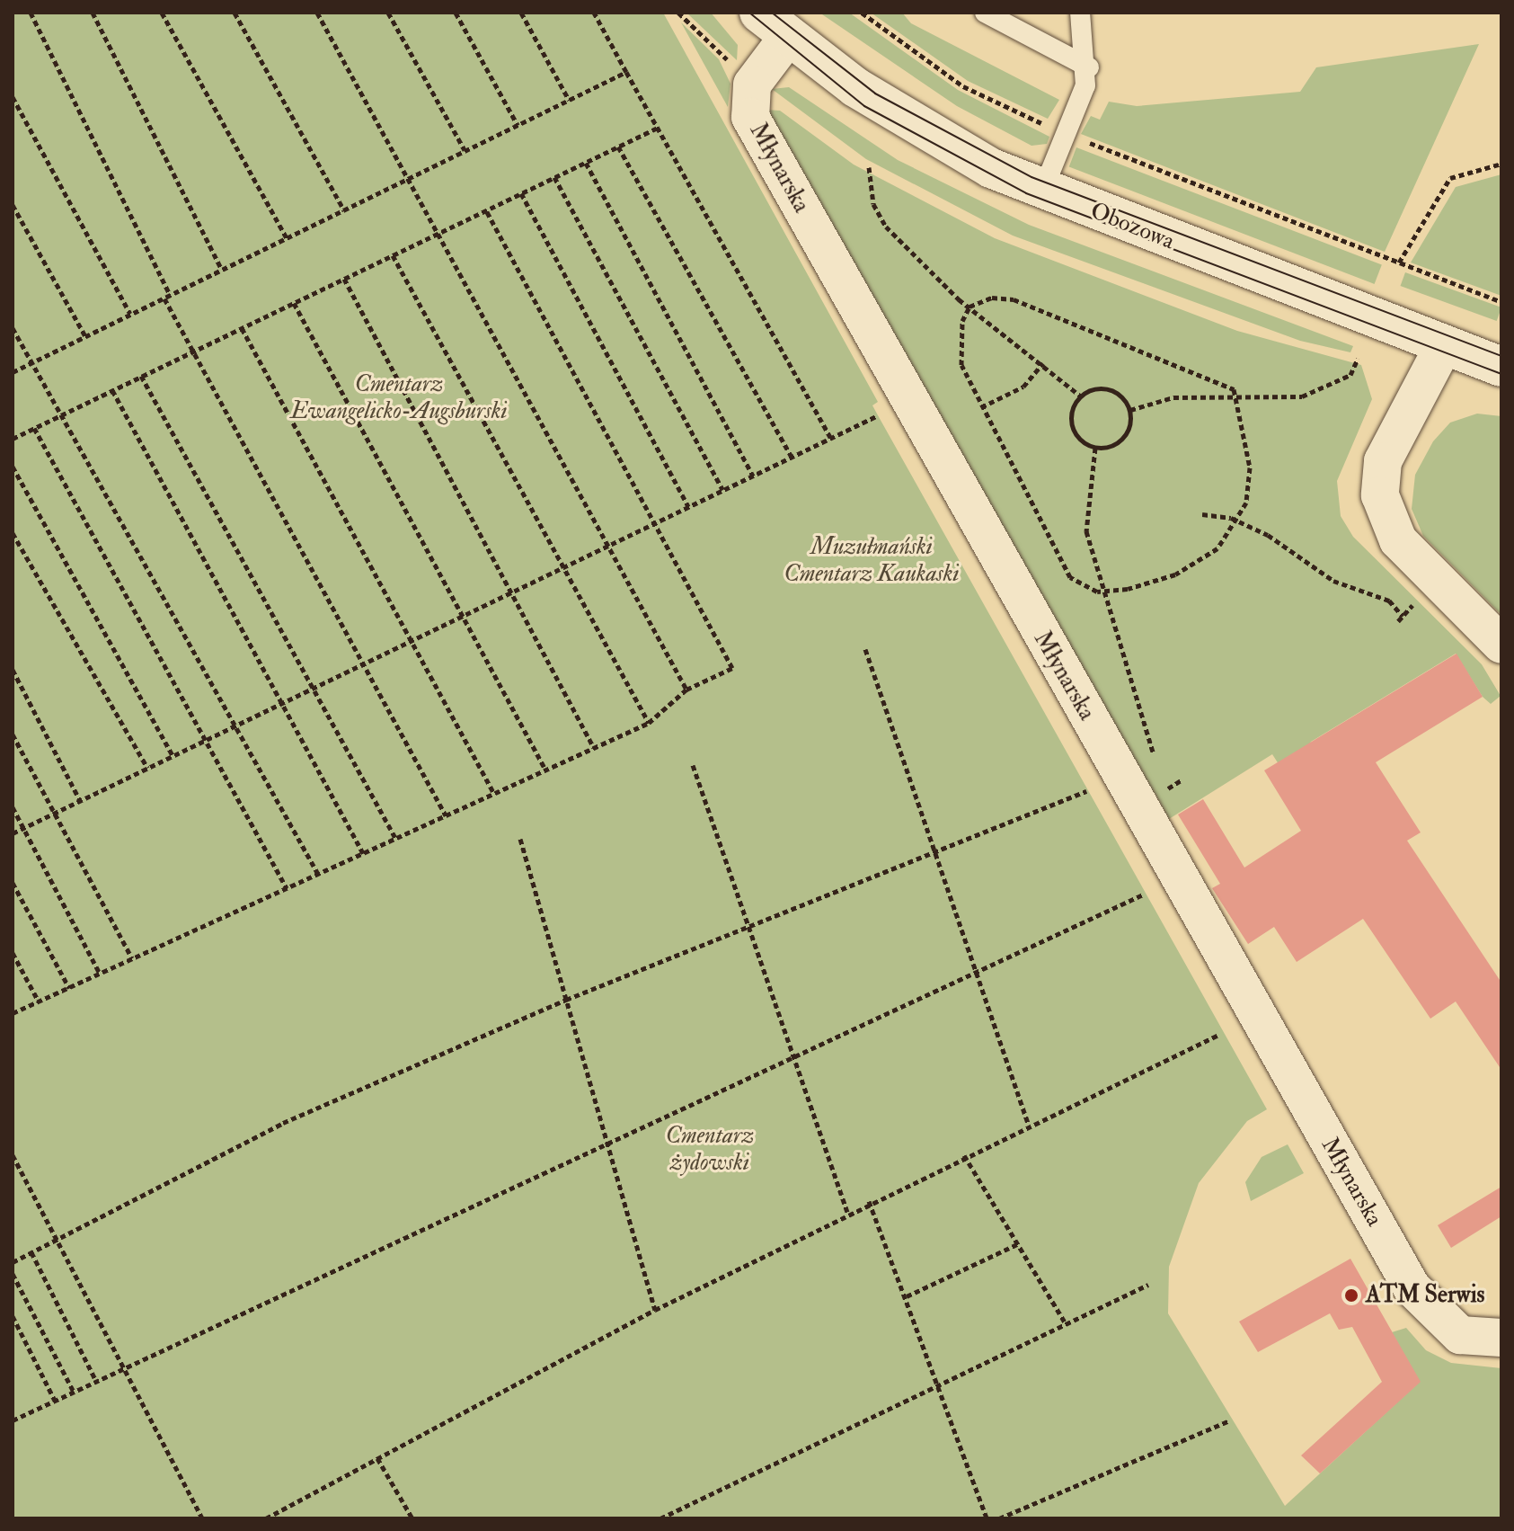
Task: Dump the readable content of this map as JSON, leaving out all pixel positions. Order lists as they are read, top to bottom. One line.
{"streets":{"street":["Młynarska","Obozowa"]},"crossings":[["Młynarska","Obozowa"]],"parks":["Cmentarz Ewangelicko-Augsburski","Muzułmański Cmentarz Kaukaski","Cmentarz żydowski"],"places":["ATM Serwis"]}
